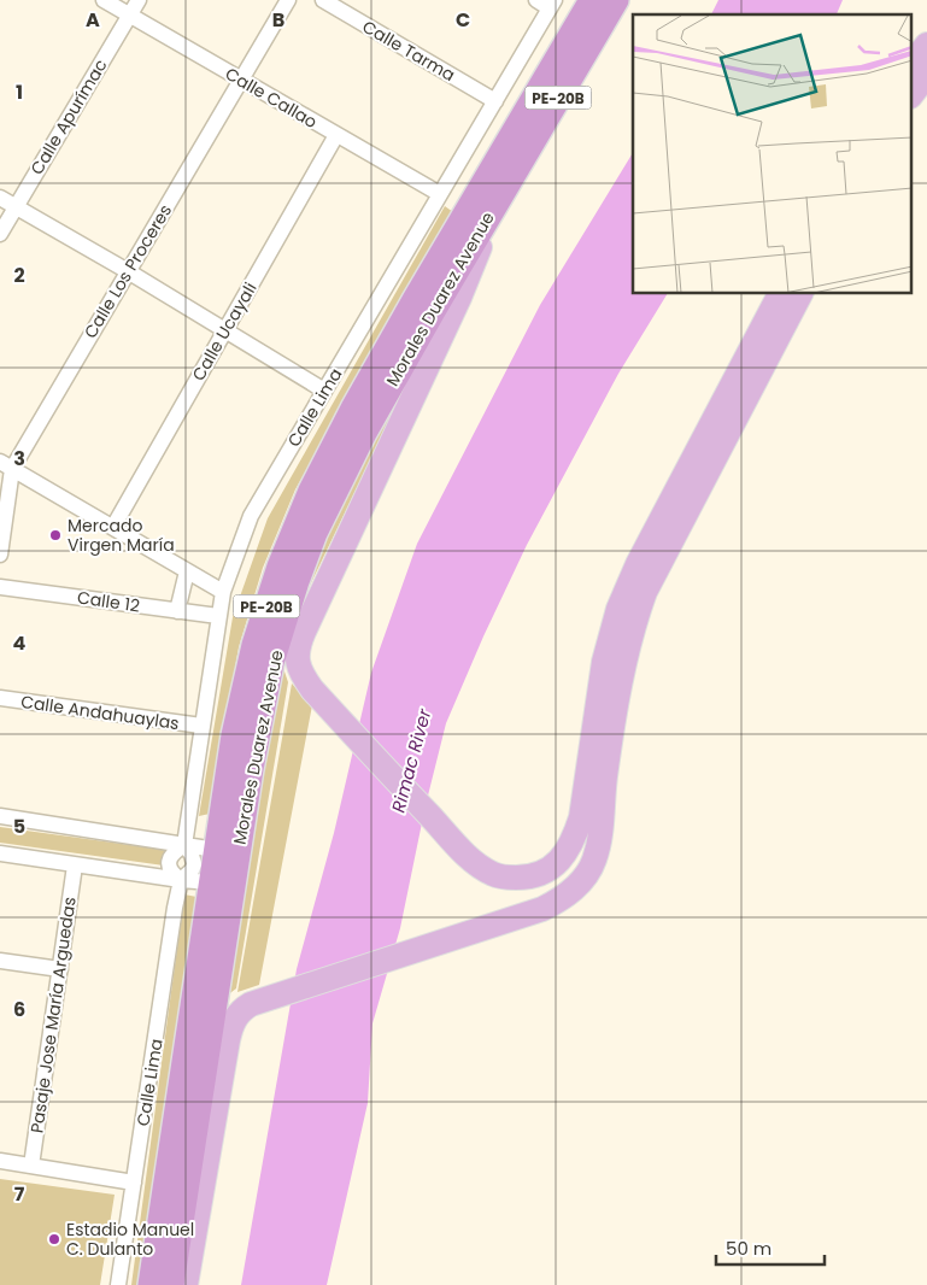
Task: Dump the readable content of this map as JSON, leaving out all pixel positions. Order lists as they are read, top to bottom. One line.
{"streets":{"highway":["PE-20B","Morales Duarez Avenue"],"street":["Calle Tarma","Calle Callao","Calle Apurímac","Calle Los Proceres","Calle Ucayali","Calle Lima","Calle 12","Calle Andahuaylas","Pasaje Jose María Arguedas"]},"crossings":[["Calle Tarma","Calle Lima"],["Calle Callao","Calle Apurímac"],["Calle Callao","Calle Los Proceres"],["Calle Callao","Calle Ucayali"],["Calle Callao","Calle Lima"],["Calle Lima","Calle 12"],["Calle Lima","Calle Andahuaylas"]],"water":["Rimac River"],"places":["Mercado Virgen María","Estadio Manuel C. Dulanto"],"scale_bar":"50 m","grid":{"columns":["A","B","C"],"rows":["1","2","3","4","5","6","7"]}}
